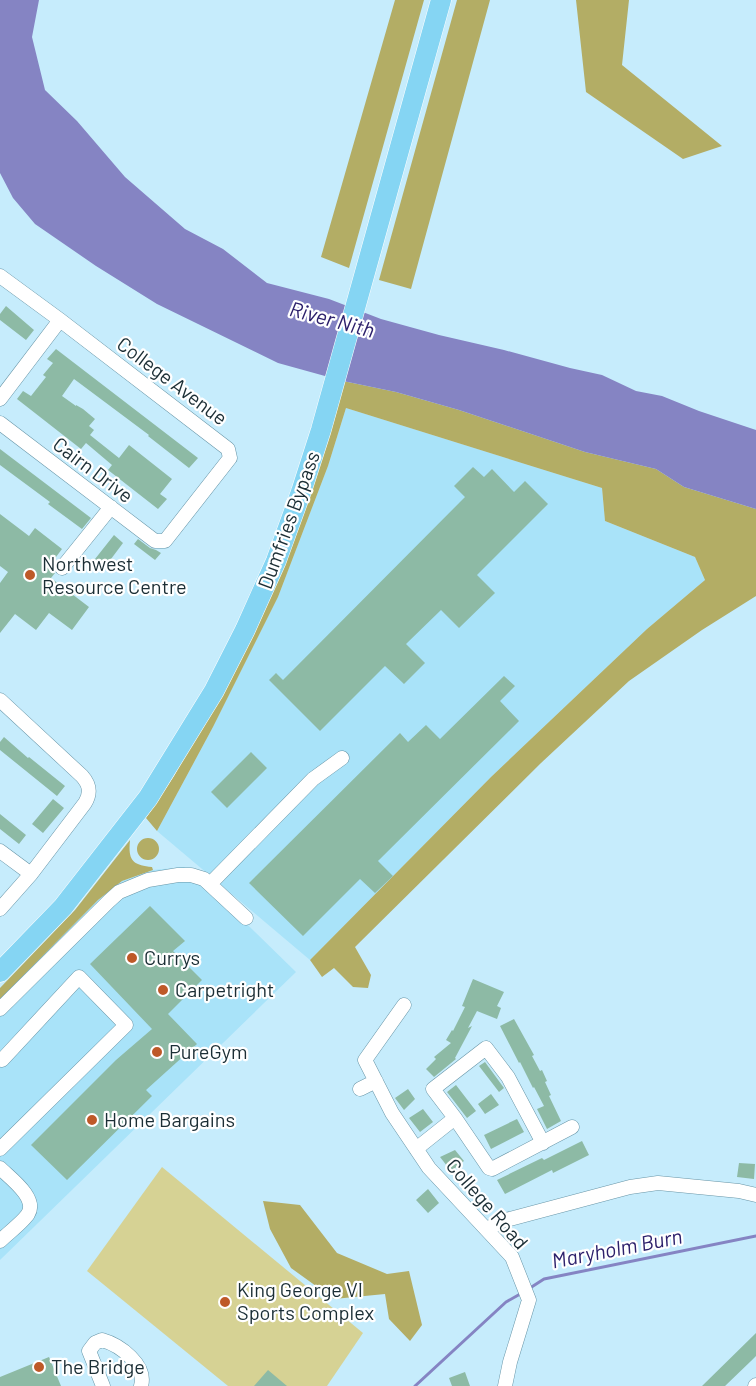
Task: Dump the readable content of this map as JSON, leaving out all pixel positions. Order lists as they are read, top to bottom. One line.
{"streets":{"highway":["Dumfries Bypass"],"street":["College Avenue","Cairn Drive","College Road"]},"crossings":[["College Avenue","Cairn Drive"]],"water":["River Nith","Maryholm Burn"],"places":["Northwest Resource Centre","Currys","Carpetright","PureGym","Home Bargains","King George VI Sports Complex","The Bridge"]}
